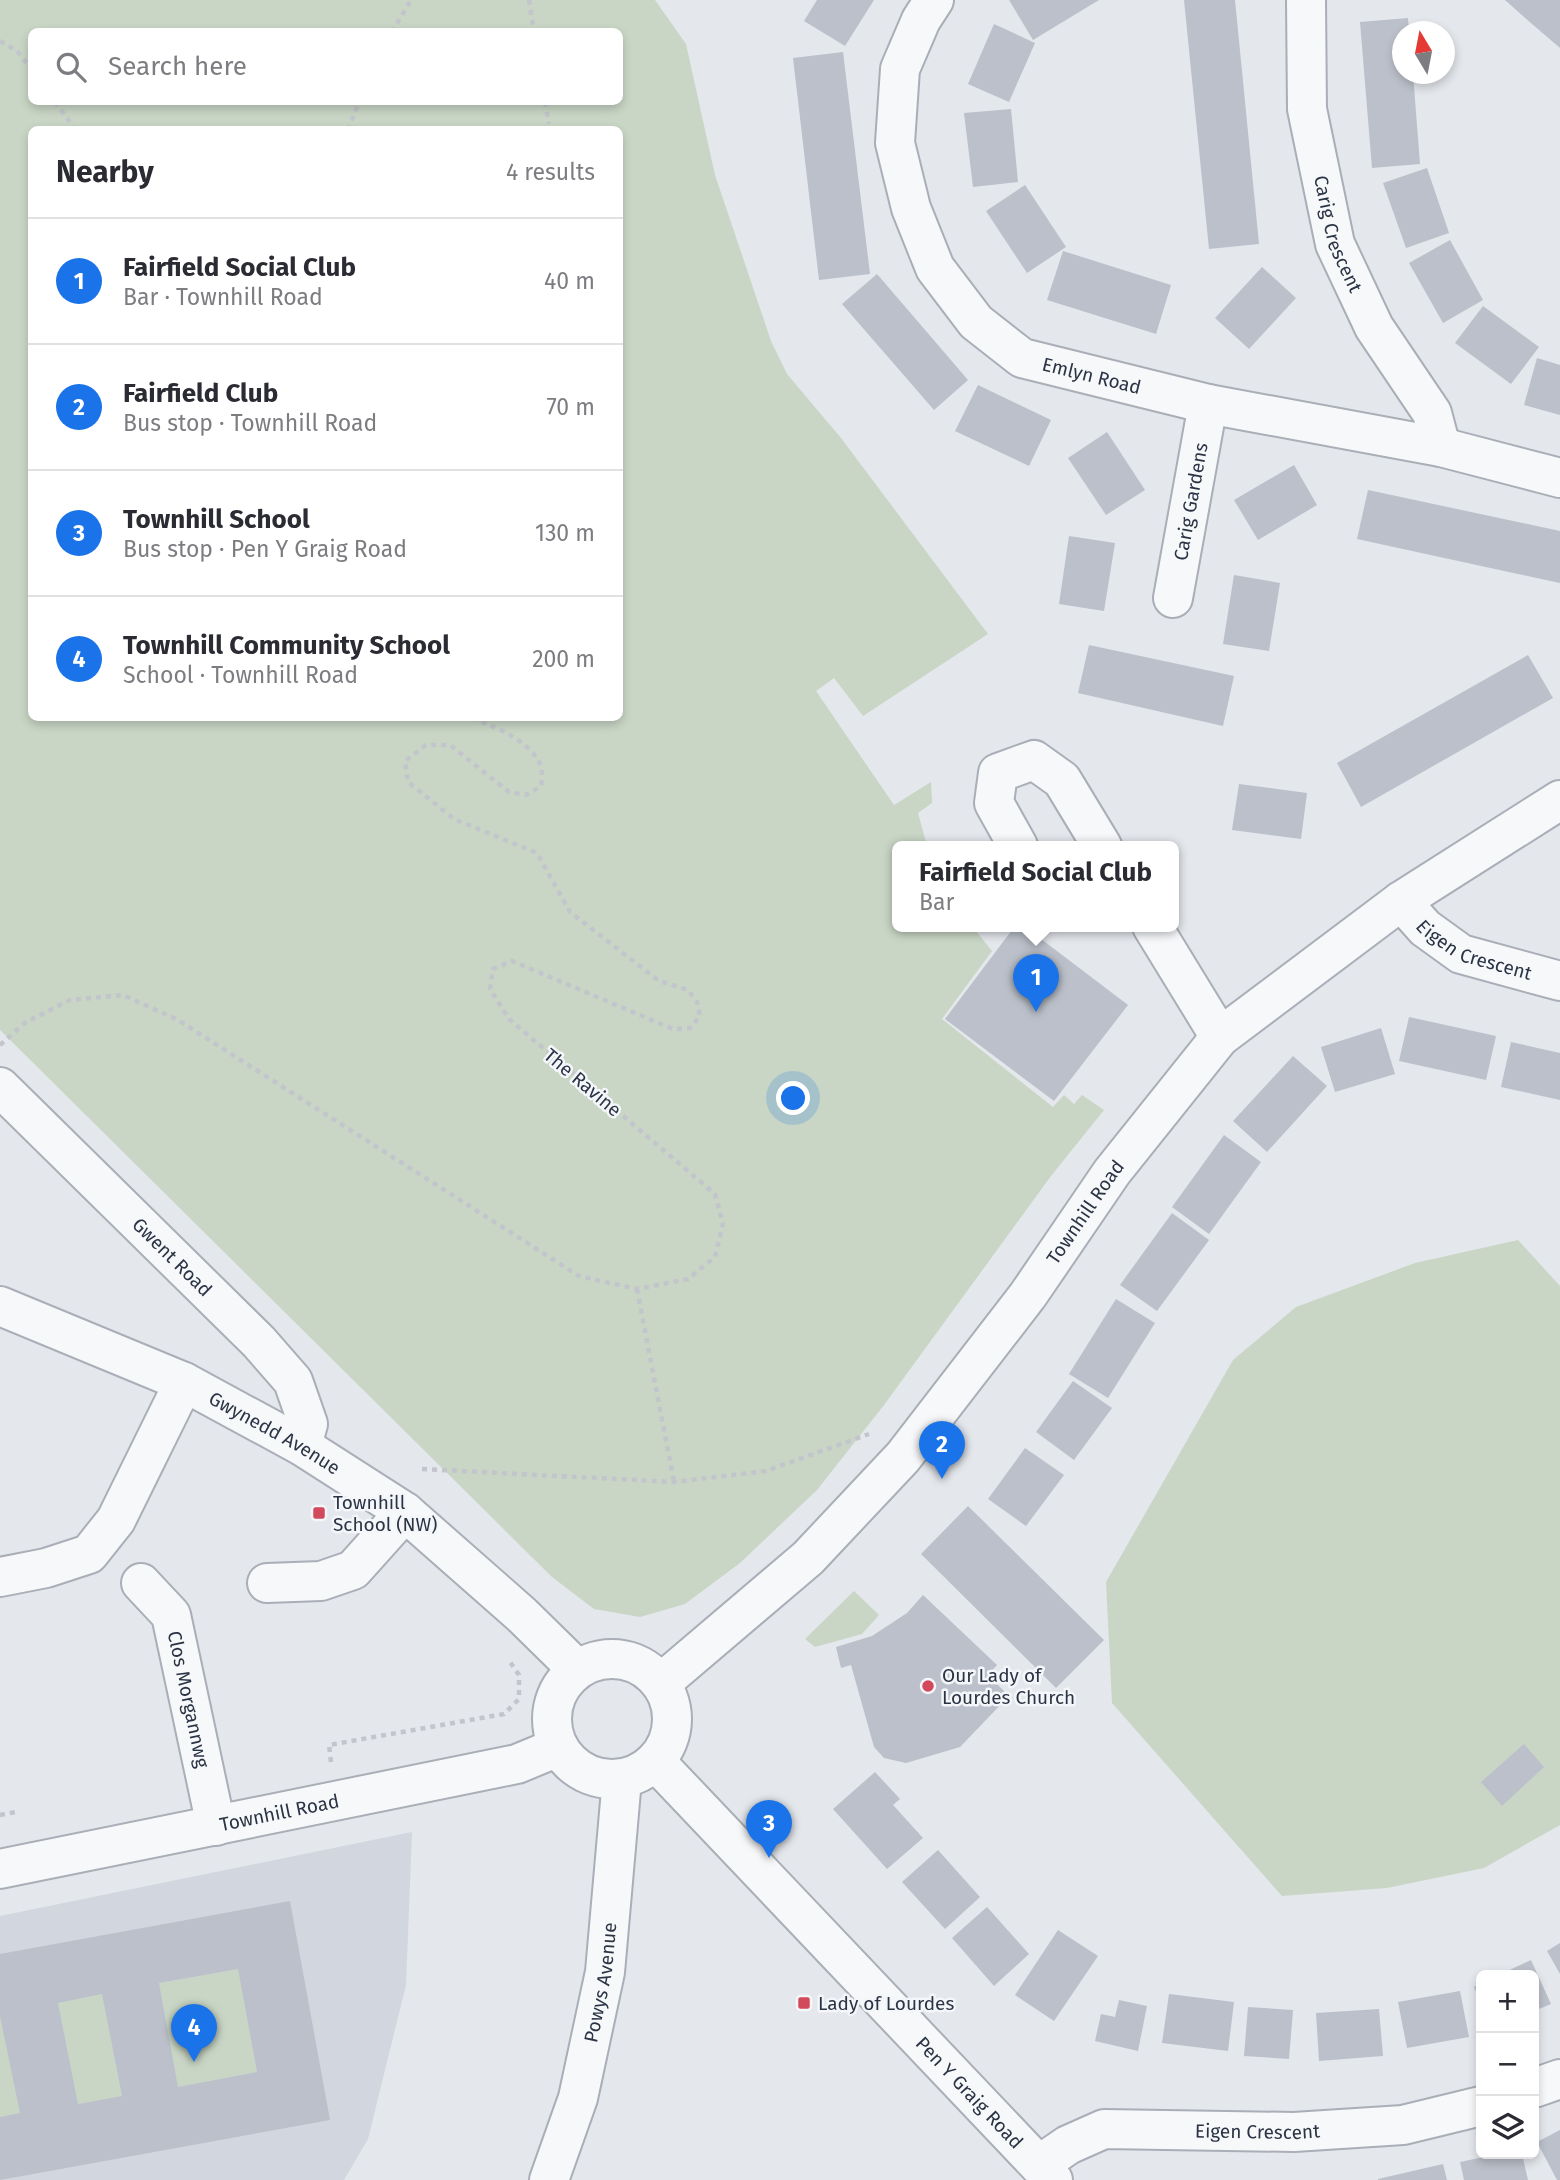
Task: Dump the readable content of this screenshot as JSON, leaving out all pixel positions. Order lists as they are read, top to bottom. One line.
{"streets":{"street":["Carig Crescent","Emlyn Road","Carig Gardens","Eigen Crescent","Townhill Road","Gwent Road","Gwynedd Avenue","Clos Morgannwg","Powys Avenue","Pen Y Graig Road"],"path":["The Ravine"]},"crossings":[["Carig Crescent","Emlyn Road"],["Emlyn Road","Carig Gardens"],["Eigen Crescent","Townhill Road"],["Eigen Crescent","Pen Y Graig Road"],["Townhill Road","Gwynedd Avenue"],["Townhill Road","Clos Morgannwg"],["Townhill Road","Powys Avenue"],["Townhill Road","Pen Y Graig Road"],["Gwent Road","Gwynedd Avenue"],["Gwynedd Avenue","Powys Avenue"],["Gwynedd Avenue","Pen Y Graig Road"],["Powys Avenue","Pen Y Graig Road"]],"places":{"transit":["Townhill School (NW)","Lady of Lourdes"],"other":["Our Lady of Lourdes Church"]},"north":"top","page":{"search":"Search here","heading":["Nearby","4 results"],"list":[{"mark":"1","name":"Fairfield Social Club","note":"Bar · Townhill Road","value":"40 m"},{"mark":"2","name":"Fairfield Club","note":"Bus stop · Townhill Road","value":"70 m"},{"mark":"3","name":"Townhill School","note":"Bus stop · Pen Y Graig Road","value":"130 m"},{"mark":"4","name":"Townhill Community School","note":"School · Townhill Road","value":"200 m"}],"popup":["Fairfield Social Club","Bar"],"pins":["1","2","3","4"],"map_buttons":["+","−"]}}
